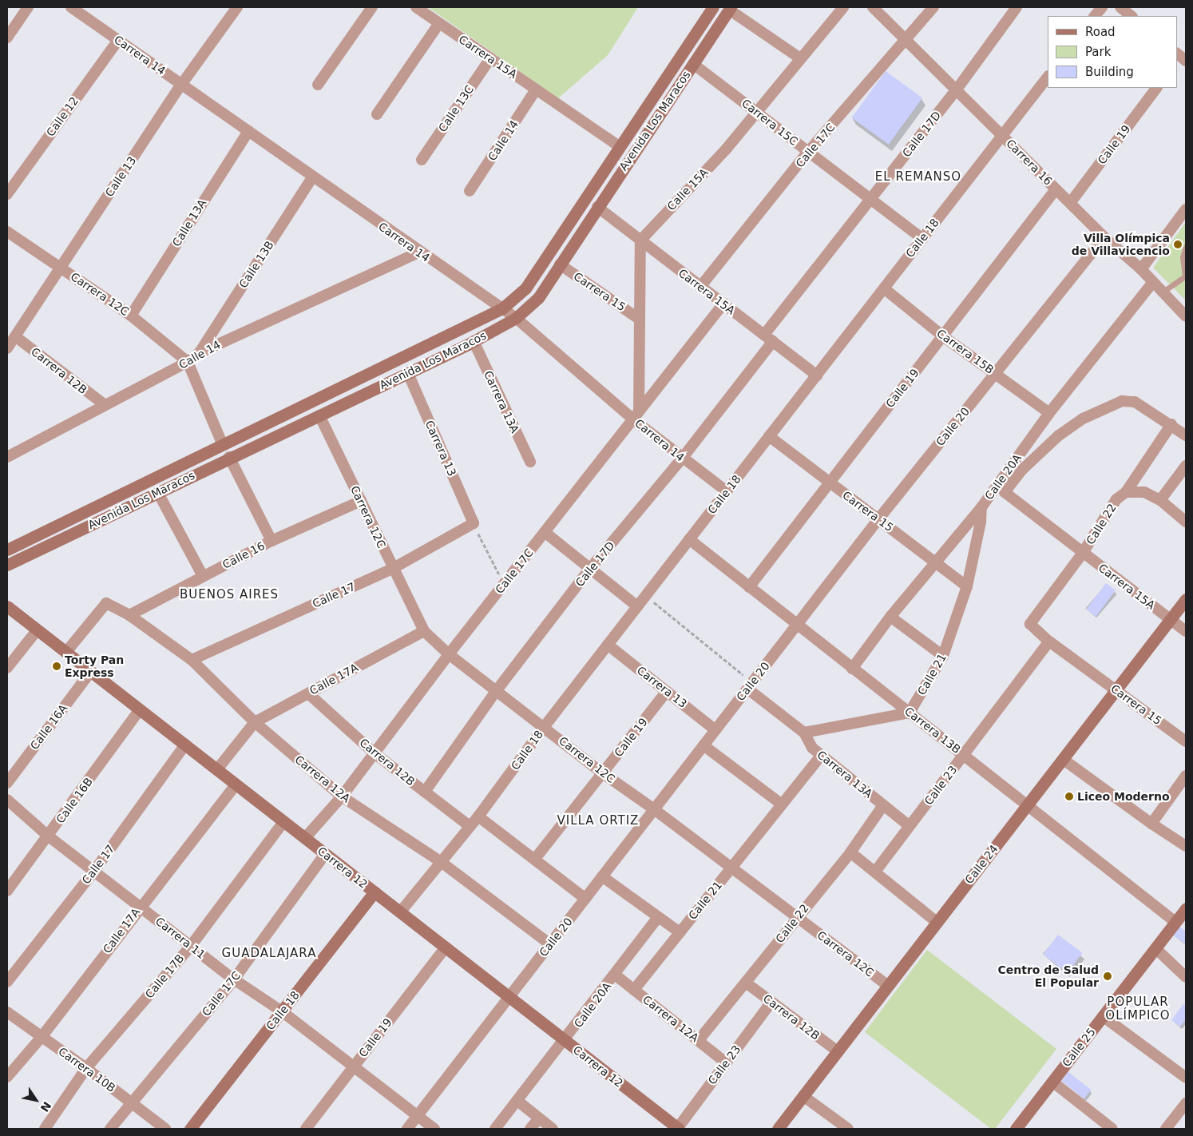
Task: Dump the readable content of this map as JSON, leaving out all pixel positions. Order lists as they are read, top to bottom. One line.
{"streets":{"street":["Carrera 14","Carrera 15A","Calle 13C","Calle 12","Avenida Los Maracos","Carrera 15C","Calle 17D","Calle 14","Calle 19","Calle 17C","Carrera 16","Calle 13","Calle 15A","Calle 13A","Calle 18","Calle 13B","Carrera 15","Carrera 12C","Carrera 15B","Carrera 12B","Carrera 13A","Calle 20","Carrera 13","Calle 20A","Calle 22","Calle 16","Calle 17","Calle 21","Calle 17A","Calle 16A","Carrera 13B","Carrera 12A","Calle 23","Calle 16B","Calle 24","Carrera 12","Carrera 11","Calle 17B","Calle 25","Carrera 10B"]},"crossings":[["Carrera 14","Calle 12"],["Carrera 14","Avenida Los Maracos"],["Carrera 14","Calle 17D"],["Carrera 14","Calle 14"],["Carrera 14","Calle 17C"],["Carrera 14","Calle 13"],["Carrera 14","Calle 13A"],["Carrera 14","Calle 18"],["Carrera 14","Calle 13B"],["Carrera 15A","Calle 13C"],["Carrera 15A","Avenida Los Maracos"],["Carrera 15A","Calle 17D"],["Carrera 15A","Calle 14"],["Carrera 15A","Calle 17C"],["Carrera 15A","Calle 15A"],["Carrera 15A","Calle 18"],["Carrera 15A","Calle 22"],["Carrera 15A","Calle 24"],["Avenida Los Maracos","Carrera 15C"],["Avenida Los Maracos","Carrera 15"],["Avenida Los Maracos","Carrera 12C"],["Avenida Los Maracos","Carrera 13A"],["Avenida Los Maracos","Carrera 13"],["Carrera 15C","Calle 17D"],["Carrera 15C","Calle 17C"],["Carrera 15C","Calle 15A"],["Carrera 15C","Calle 18"],["Calle 17D","Carrera 16"],["Calle 17D","Carrera 12C"],["Calle 17D","Carrera 12B"],["Calle 14","Calle 13B"],["Calle 14","Carrera 12C"],["Calle 14","Carrera 12B"],["Calle 19","Carrera 16"],["Calle 19","Carrera 15"],["Calle 19","Carrera 12C"],["Calle 19","Carrera 15B"],["Calle 19","Carrera 13"],["Calle 19","Carrera 13B"],["Calle 19","Carrera 12"],["Calle 19","Carrera 11"],["Calle 17C","Carrera 16"],["Calle 17C","Carrera 12C"],["Calle 17C","Carrera 12B"],["Calle 17C","Carrera 12A"],["Calle 17C","Carrera 12"],["Calle 17C","Carrera 11"],["Calle 17C","Carrera 10B"],["Carrera 16","Calle 18"],["Carrera 16","Calle 20"],["Carrera 16","Calle 20A"],["Calle 13","Carrera 12C"],["Calle 13","Carrera 12B"],["Calle 13A","Carrera 12C"],["Calle 18","Carrera 15"],["Calle 18","Carrera 12C"],["Calle 18","Carrera 15B"],["Calle 18","Carrera 12B"],["Calle 18","Carrera 13"],["Calle 18","Carrera 13B"],["Calle 18","Carrera 12A"],["Calle 18","Carrera 12"],["Calle 18","Carrera 11"],["Carrera 15","Calle 20"],["Carrera 15","Calle 20A"],["Carrera 15","Calle 22"],["Carrera 15","Calle 21"],["Carrera 15","Calle 23"],["Carrera 15","Calle 24"],["Carrera 12C","Calle 20"],["Carrera 12C","Calle 22"],["Carrera 12C","Calle 16"],["Carrera 12C","Calle 17"],["Carrera 12C","Calle 21"],["Carrera 12C","Calle 17A"],["Carrera 12C","Calle 24"],["Carrera 15B","Calle 20"],["Carrera 15B","Calle 20A"],["Carrera 12B","Calle 22"],["Carrera 12B","Calle 17A"],["Carrera 12B","Calle 23"],["Carrera 12B","Calle 24"],["Carrera 13A","Calle 20"],["Carrera 13A","Calle 22"],["Carrera 13A","Calle 21"],["Carrera 13A","Calle 23"],["Calle 20","Carrera 13"],["Calle 20","Carrera 13B"],["Calle 20","Carrera 12A"],["Calle 20","Carrera 12"],["Calle 20","Carrera 11"],["Carrera 13","Calle 17"],["Calle 20A","Calle 21"],["Calle 20A","Carrera 13B"],["Calle 20A","Carrera 12A"],["Calle 20A","Carrera 12"],["Calle 22","Carrera 12A"],["Calle 16","Carrera 12A"],["Calle 17","Carrera 12A"],["Calle 17","Carrera 12"],["Calle 17","Carrera 11"],["Calle 21","Carrera 13B"],["Calle 21","Carrera 12A"],["Calle 17A","Carrera 12A"],["Calle 17A","Carrera 12"],["Calle 17A","Carrera 11"],["Calle 17A","Carrera 10B"],["Calle 16A","Carrera 12"],["Carrera 13B","Calle 23"],["Carrera 13B","Calle 24"],["Carrera 13B","Calle 25"],["Carrera 12A","Calle 23"],["Carrera 12A","Carrera 12"],["Calle 23","Carrera 12"],["Calle 16B","Carrera 12"],["Calle 16B","Carrera 11"],["Carrera 12","Calle 17B"],["Carrera 11","Calle 17B"],["Calle 17B","Carrera 10B"]],"districts":["EL REMANSO","BUENOS AIRES","VILLA ORTIZ","GUADALAJARA","POPULAR OLÍMPICO"],"places":["Villa Olímpica de Villavicencio","Torty Pan Express","Liceo Moderno","Centro de Salud El Popular"],"legend":["Road","Park","Building"],"north":"bottom right"}
